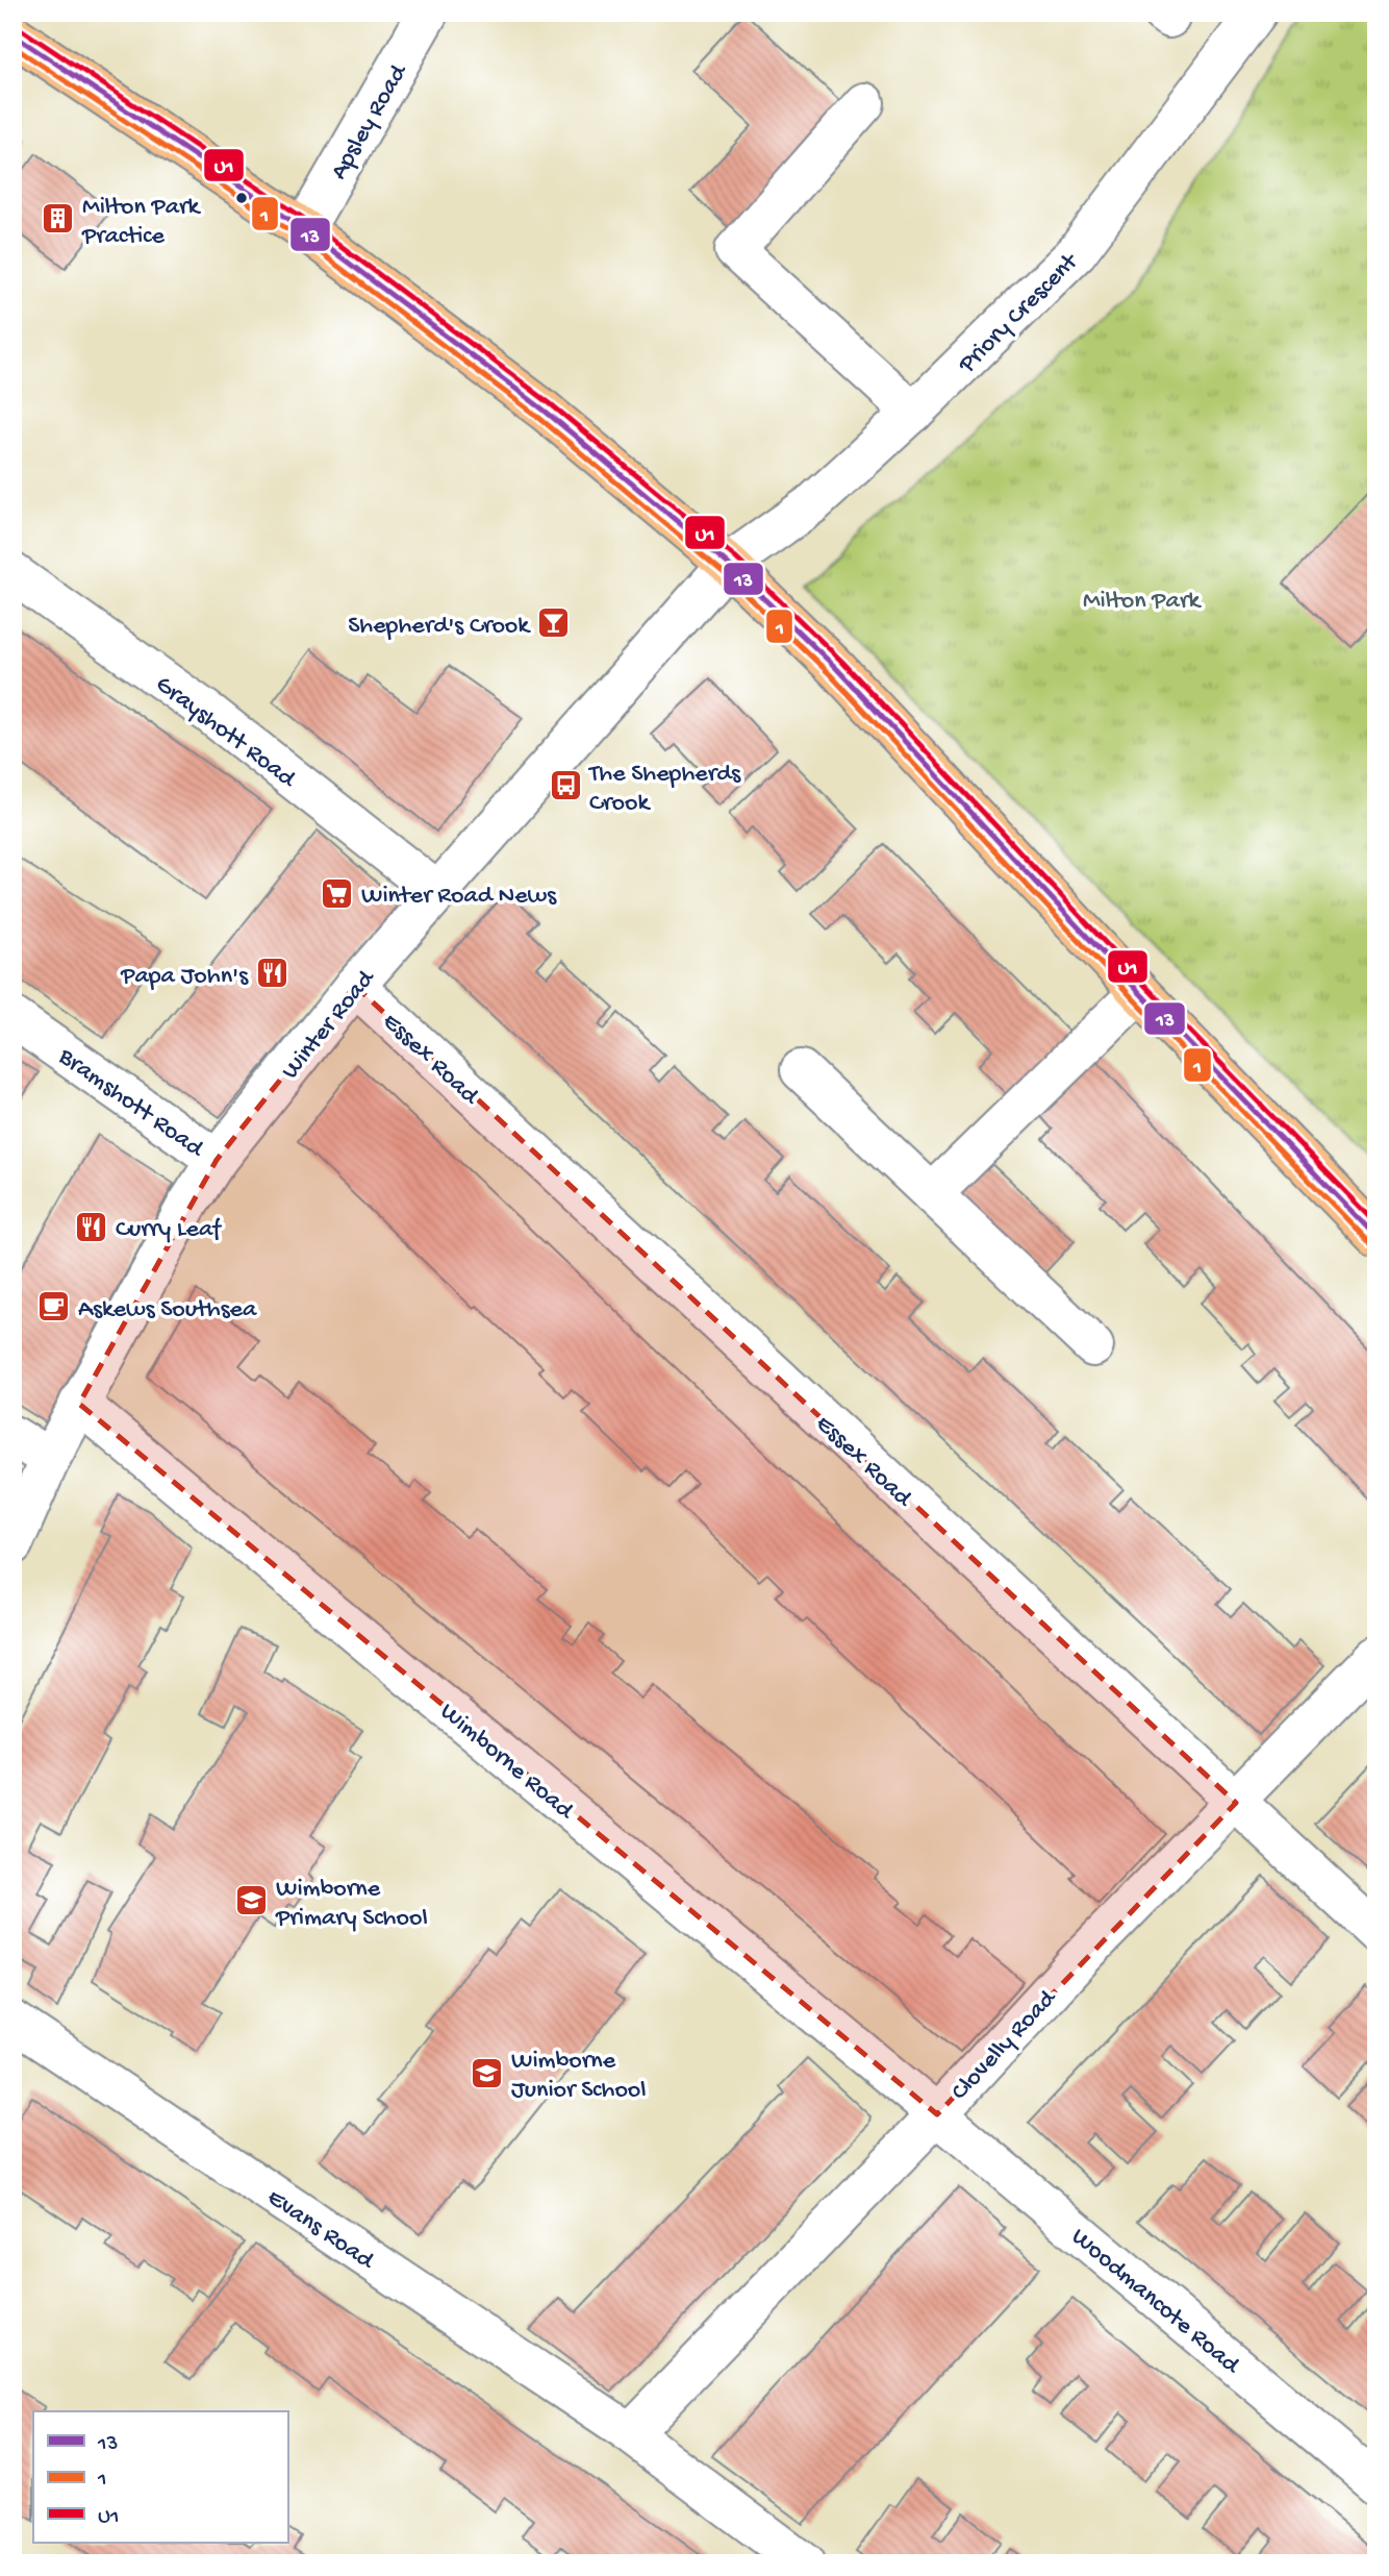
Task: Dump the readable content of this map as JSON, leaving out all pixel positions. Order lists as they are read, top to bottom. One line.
{"streets":{"street":["Apsley Road","Priory Crescent","Grayshott Road","Winter Road","Essex Road","Bramshott Road","Wimborne Road","Clovelly Road","Evans Road","Woodmancote Road"]},"crossings":[["Priory Crescent","Winter Road"],["Grayshott Road","Winter Road"],["Winter Road","Essex Road"],["Winter Road","Bramshott Road"],["Winter Road","Wimborne Road"],["Essex Road","Clovelly Road"],["Wimborne Road","Clovelly Road"],["Wimborne Road","Woodmancote Road"],["Clovelly Road","Evans Road"],["Clovelly Road","Woodmancote Road"]],"parks":["Milton Park"],"places":{"building":["Milton Park Practice"],"bar":["Shepherd's Crook"],"bus stop":["The Shepherds Crook"],"supermarket":["Winter Road News"],"restaurant":["Papa John's","Curry Leaf"],"cafe":["Askews Southsea"],"school or university":["Wimborne Primary School","Wimborne Junior School"]},"lines":["transit line U1","transit line 13","transit line 1"],"legend":["13","1","U1"]}
